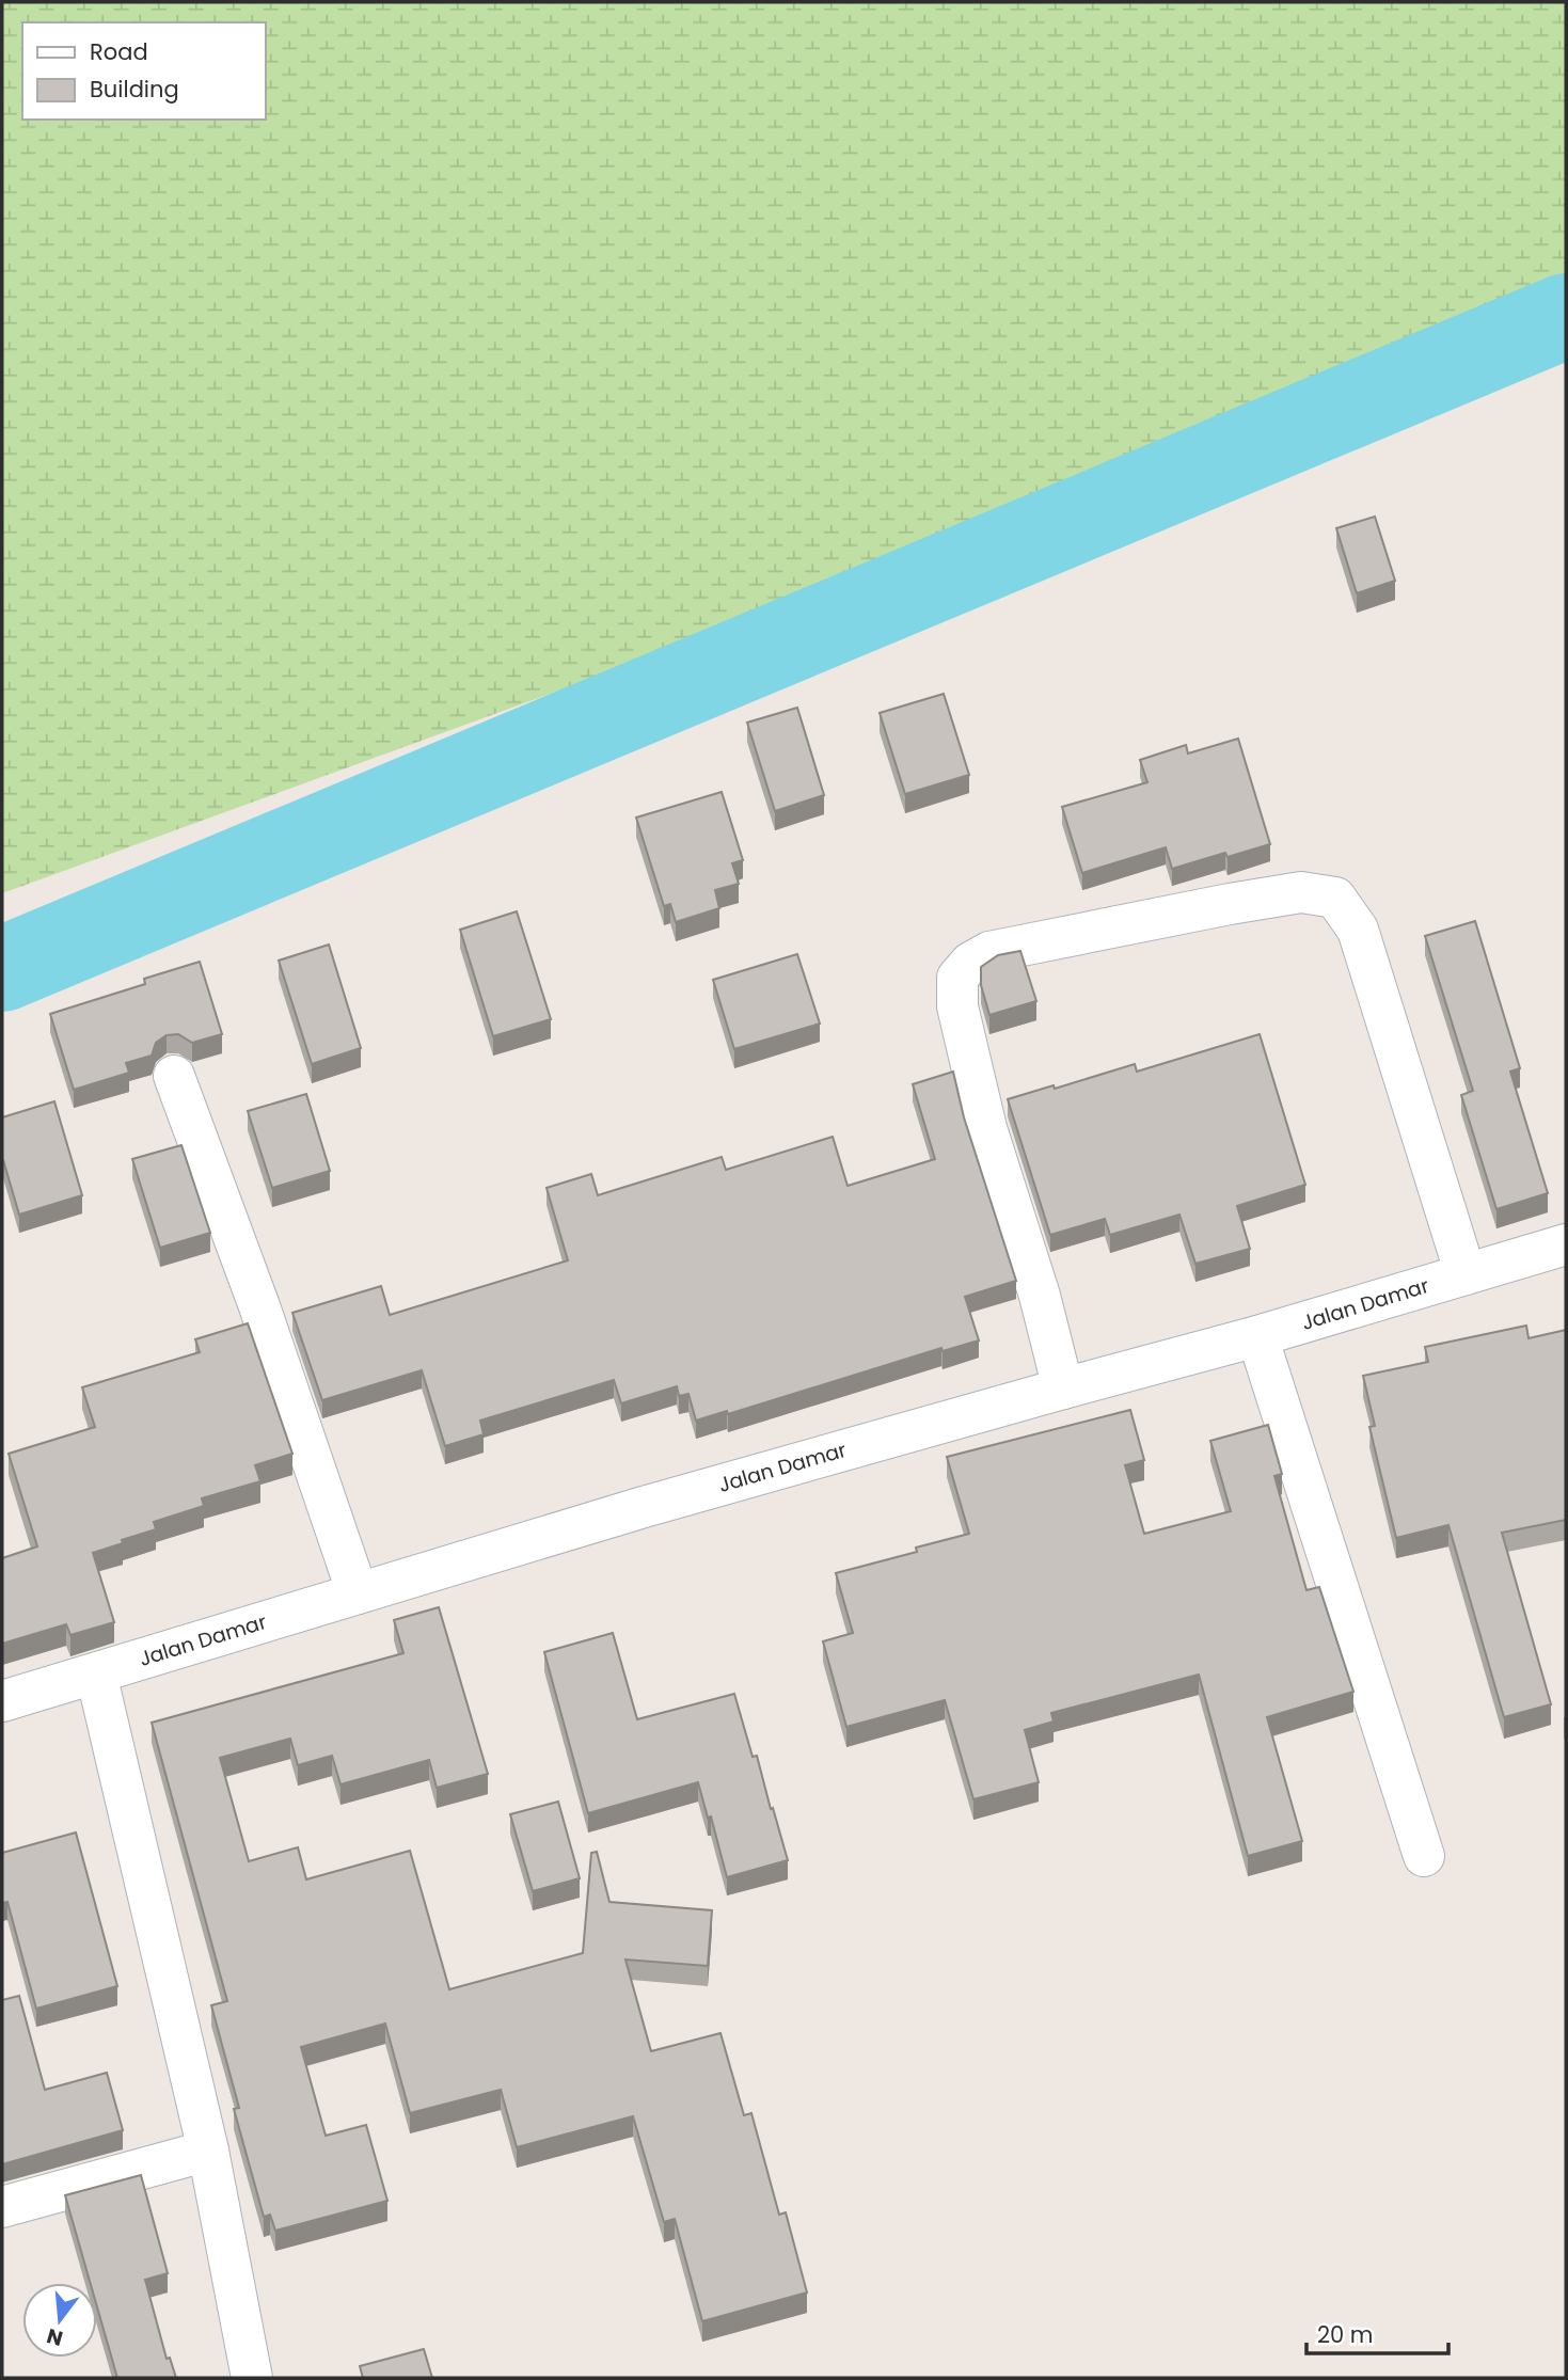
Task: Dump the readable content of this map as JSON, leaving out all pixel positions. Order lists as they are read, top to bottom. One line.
{"streets":{"street":["Jalan Damar"]},"legend":["Road","Building"],"scale_bar":"20 m","north":"bottom"}
